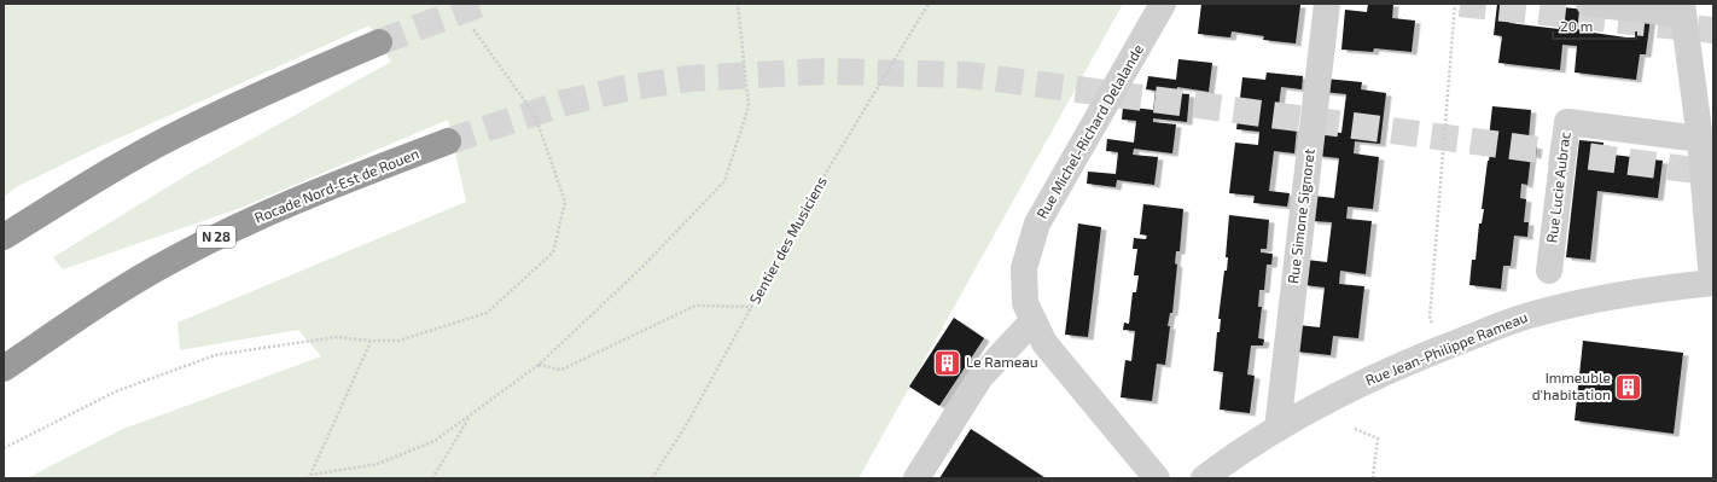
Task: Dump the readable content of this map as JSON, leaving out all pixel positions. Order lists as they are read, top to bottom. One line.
{"streets":{"highway":["Rocade Nord-Est de Rouen","N 28"],"street":["Rue Michel-Richard Delalande","Rue Lucie Aubrac","Rue Simone Signoret","Rue Jean-Philippe Rameau"],"path":["Sentier des Musiciens"]},"crossings":[["Rue Simone Signoret","Rue Jean-Philippe Rameau"]],"places":{"building":["Le Rameau","Immeuble d'habitation"]},"scale_bar":"20 m"}
